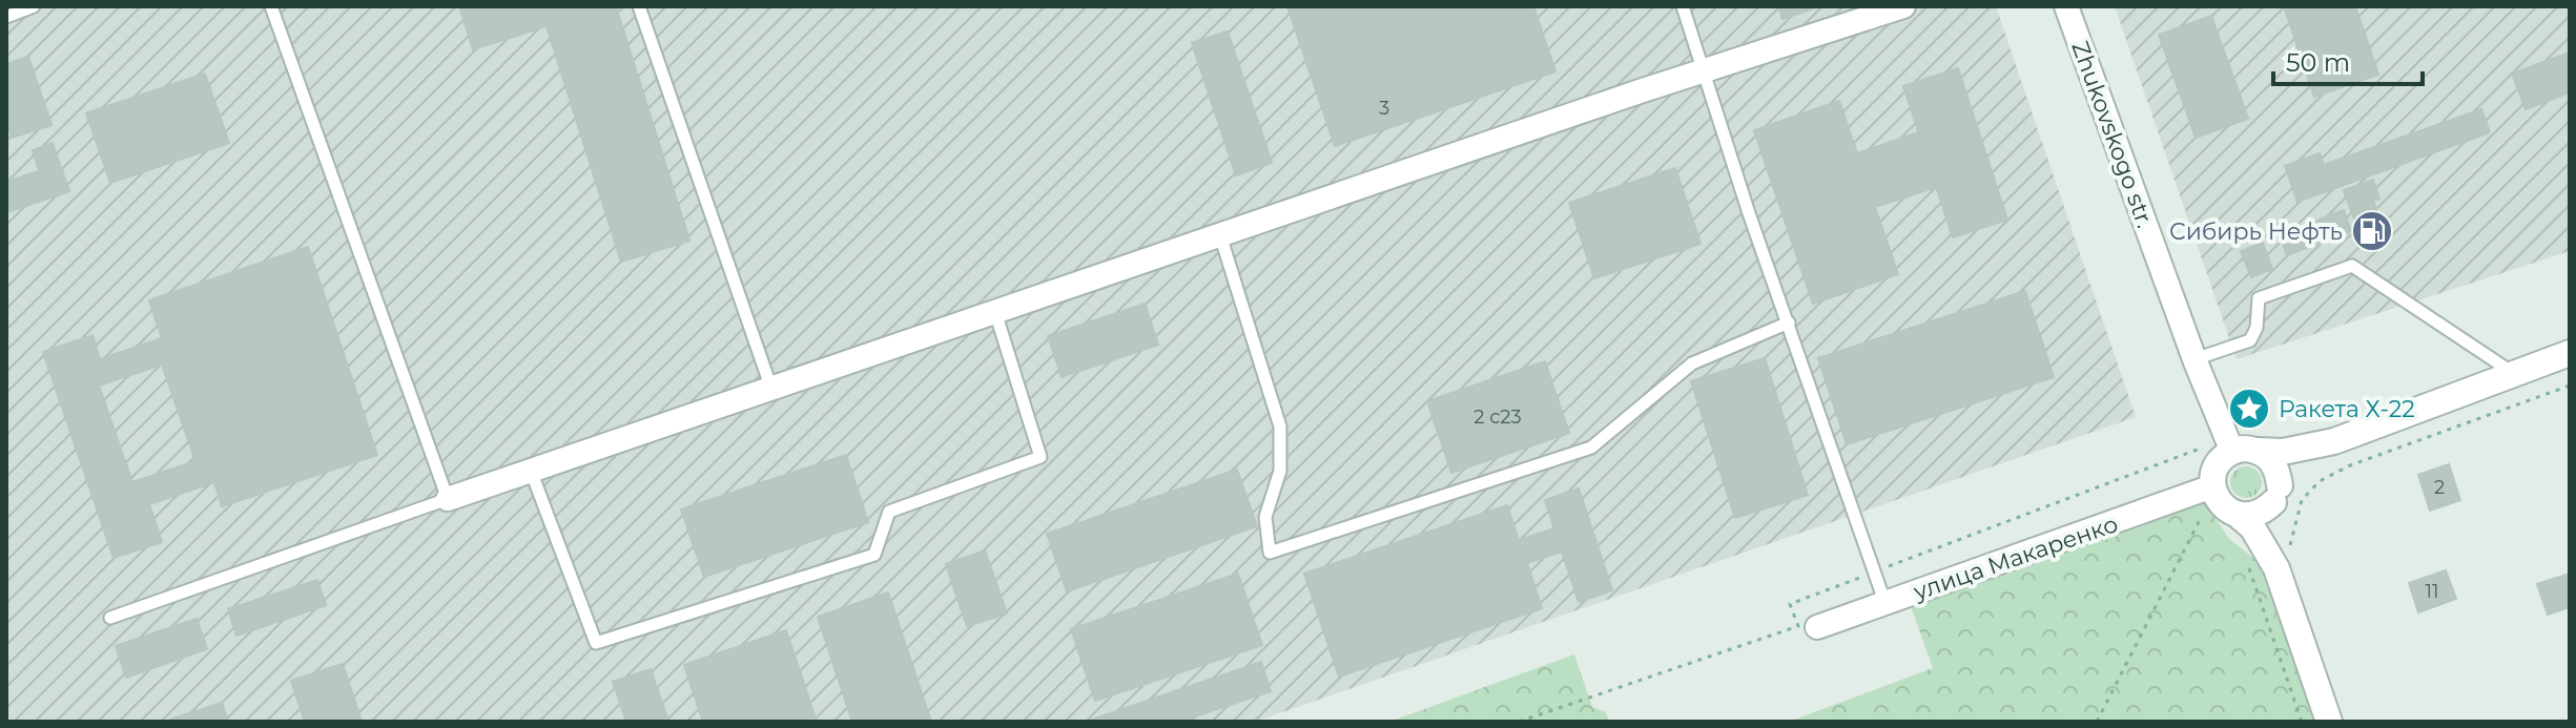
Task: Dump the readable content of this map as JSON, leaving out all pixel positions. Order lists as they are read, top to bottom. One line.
{"streets":{"street":["Zhukovskogo str.","улица Макаренко"]},"crossings":[["Zhukovskogo str.","улица Макаренко"]],"places":{"fuel station":["Сибирь Нефть"],"place":["Ракета Х-22"]},"house_numbers":["3","2 с23","2","11"],"scale_bar":"50 m"}
